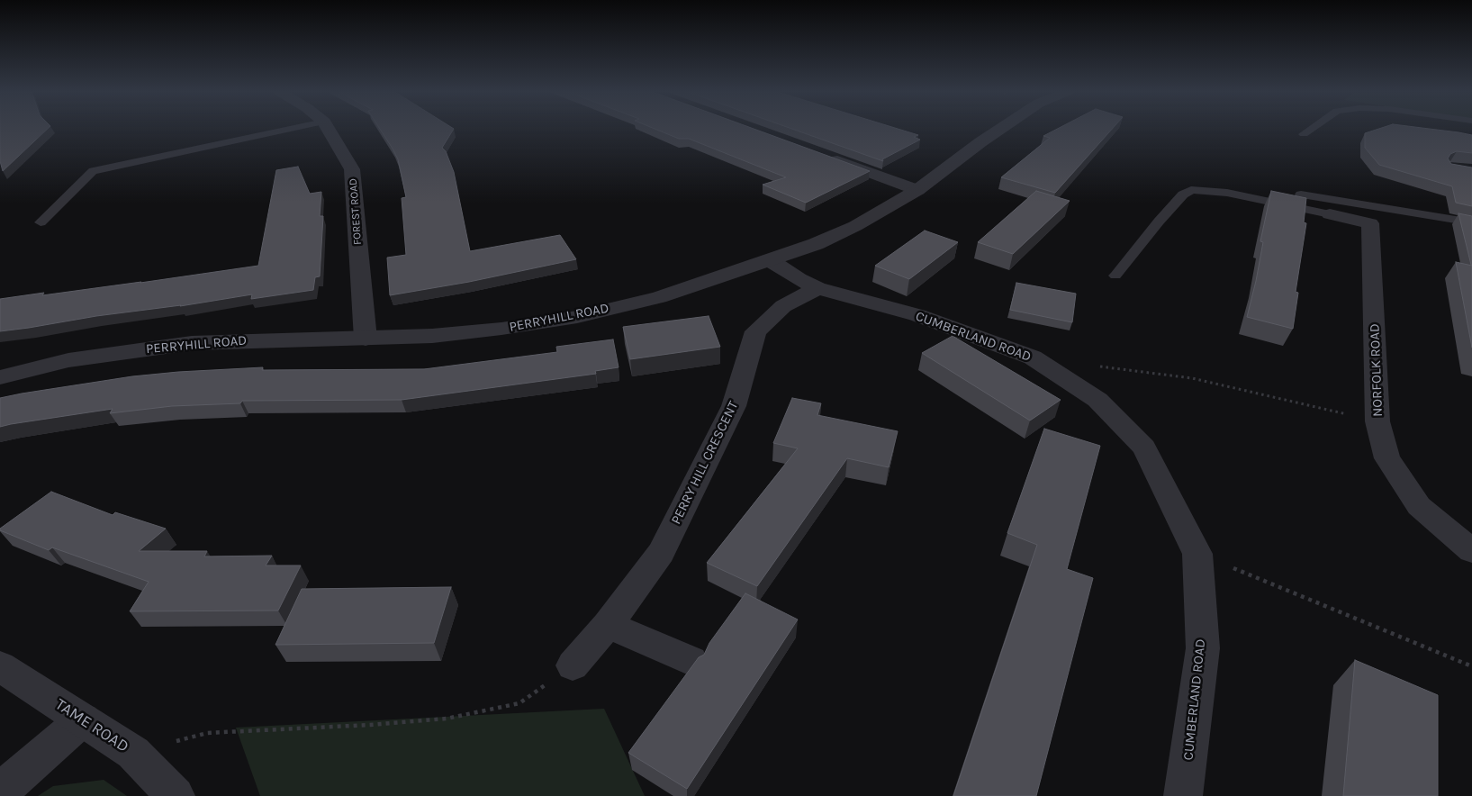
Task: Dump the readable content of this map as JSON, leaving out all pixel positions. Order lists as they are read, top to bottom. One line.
{"streets":{"street":["FOREST ROAD","PERRYHILL ROAD","CUMBERLAND ROAD","NORFOLK ROAD","PERRY HILL CRESCENT","TAME ROAD"]},"crossings":[["FOREST ROAD","PERRYHILL ROAD"],["PERRYHILL ROAD","CUMBERLAND ROAD"],["CUMBERLAND ROAD","PERRY HILL CRESCENT"]]}
